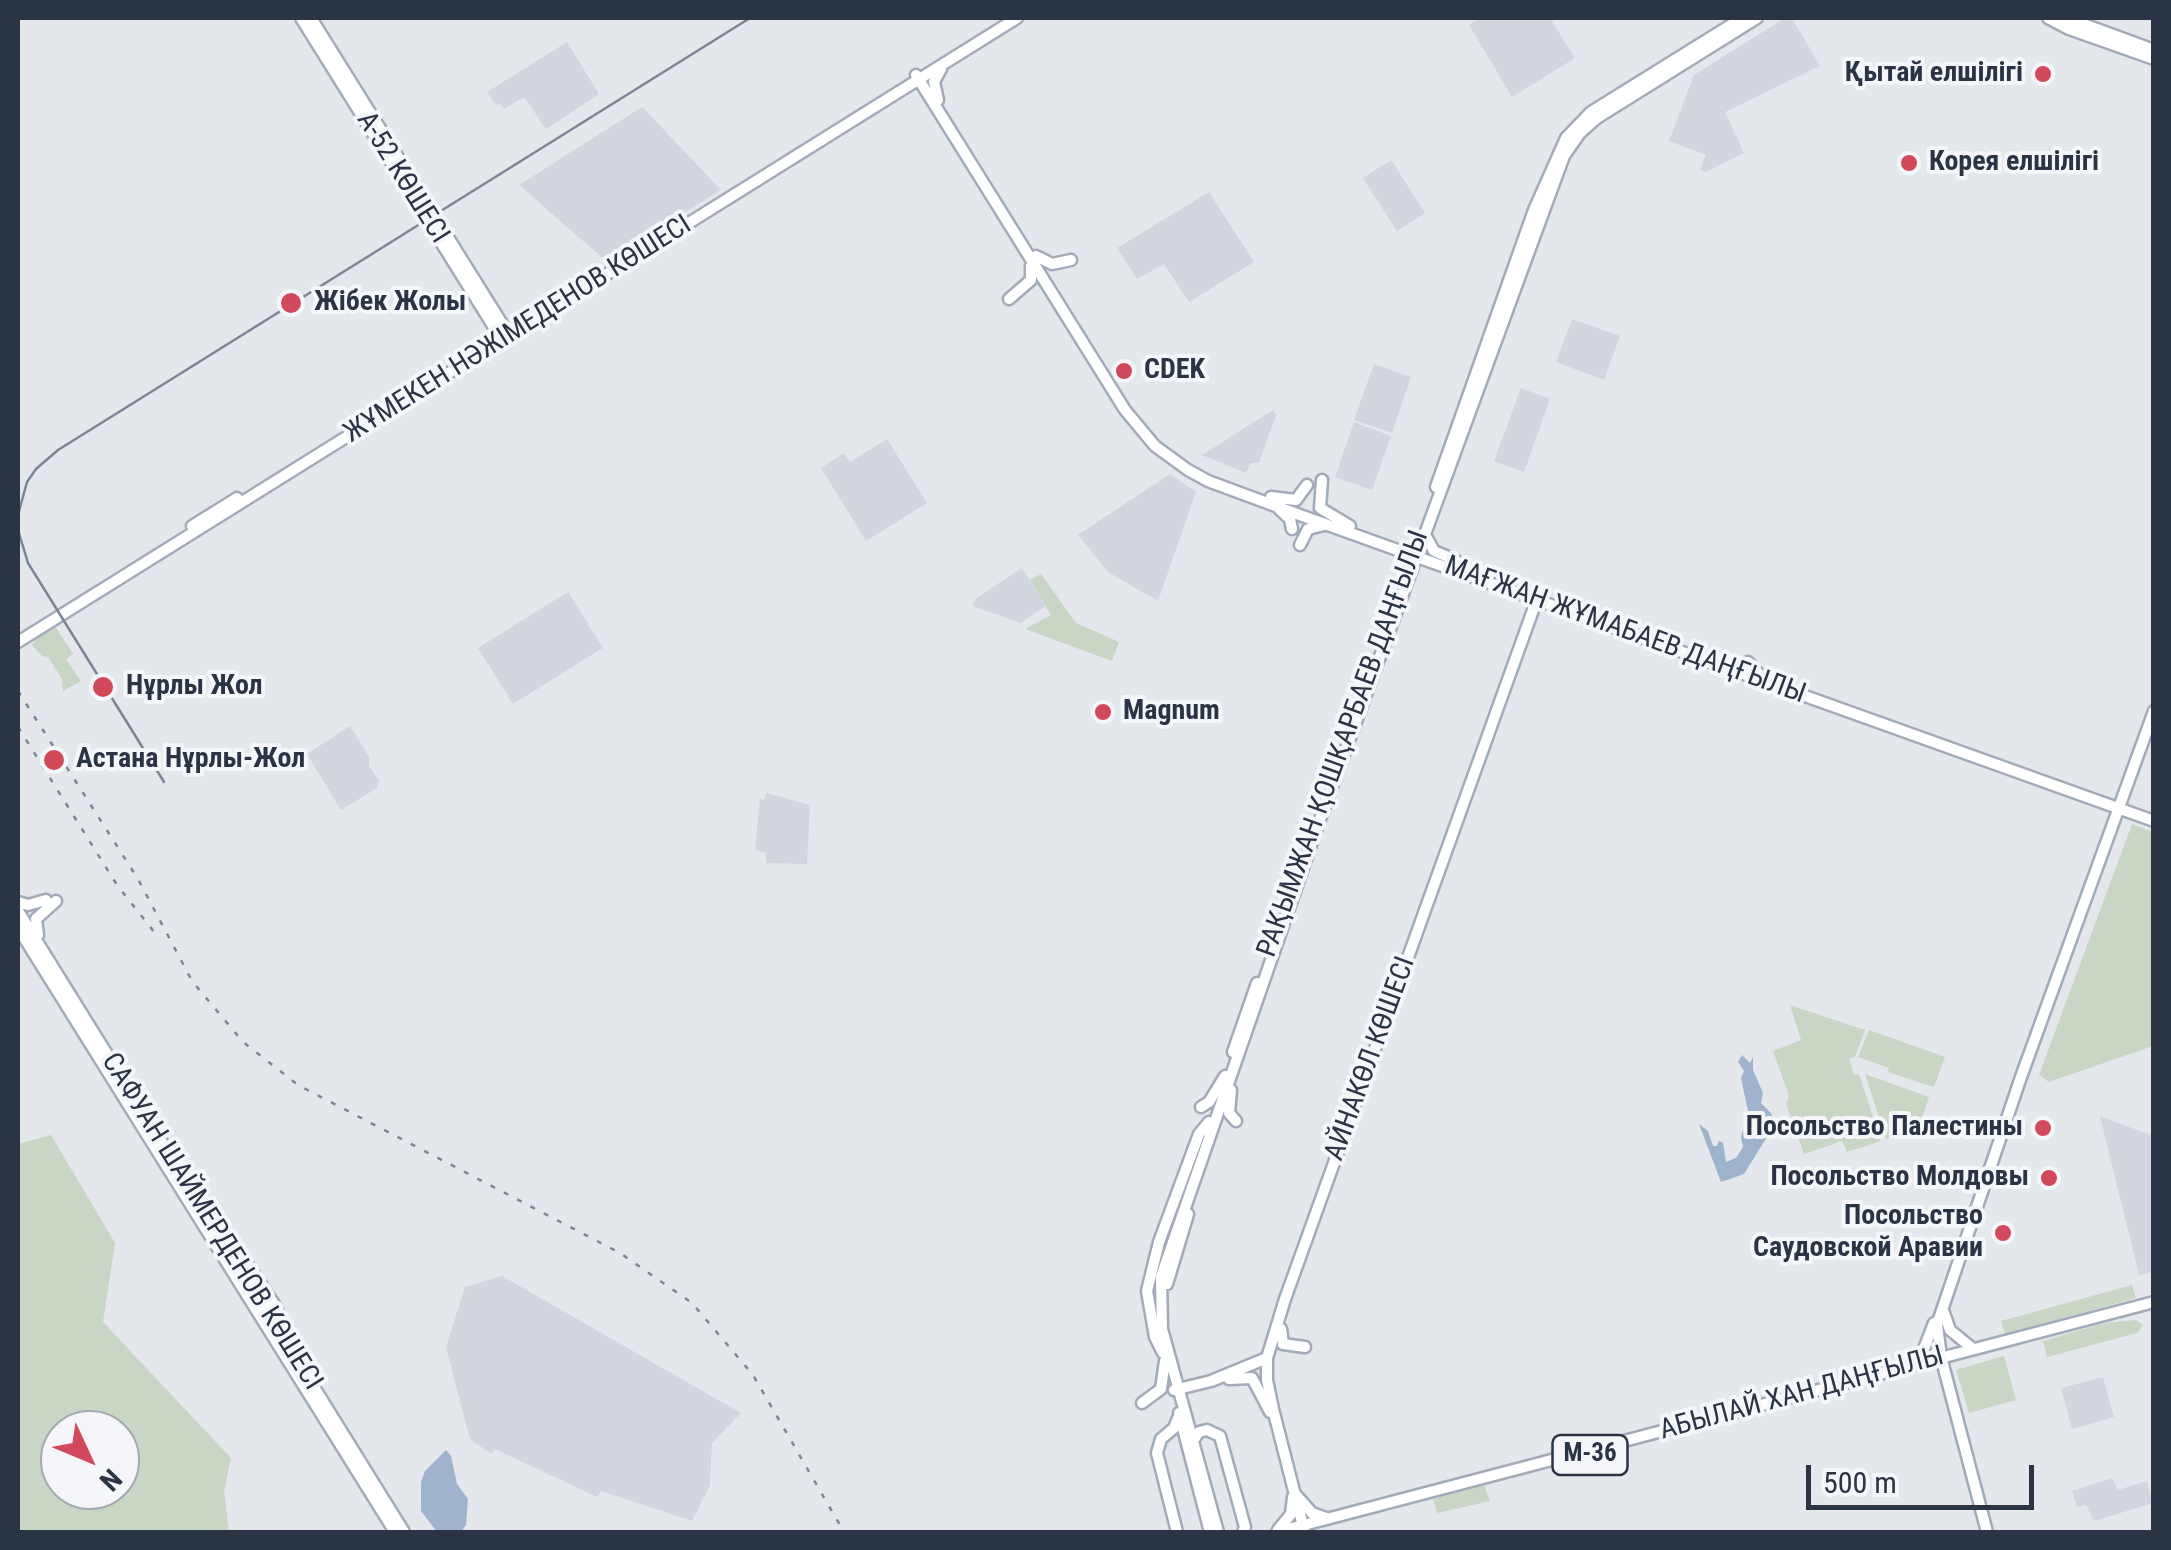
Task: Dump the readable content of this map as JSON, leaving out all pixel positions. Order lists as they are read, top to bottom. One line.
{"streets":{"main road":["А-52 КӨШЕСІ","ЖҰМЕКЕН НӘЖІМЕДЕНОВ КӨШЕСІ","МАҒЖАН ЖҰМАБАЕВ ДАҢҒЫЛЫ","РАҚЫМЖАН ҚОШҚАРБАЕВ ДАҢҒЫЛЫ","АЙНАКӨЛ КӨШЕСІ","САФУАН ШАЙМЕРДЕНОВ КӨШЕСІ","АБЫЛАЙ ХАН ДАҢҒЫЛЫ","M-36"]},"crossings":[["А-52 КӨШЕСІ","ЖҰМЕКЕН НӘЖІМЕДЕНОВ КӨШЕСІ"],["МАҒЖАН ЖҰМАБАЕВ ДАҢҒЫЛЫ","РАҚЫМЖАН ҚОШҚАРБАЕВ ДАҢҒЫЛЫ"],["МАҒЖАН ЖҰМАБАЕВ ДАҢҒЫЛЫ","АЙНАКӨЛ КӨШЕСІ"],["АЙНАКӨЛ КӨШЕСІ","АБЫЛАЙ ХАН ДАҢҒЫЛЫ"]],"places":["Қытай елшілігі","Корея елшілігі","Жібек Жолы","CDEK","Нұрлы Жол","Magnum","Астана Нұрлы-Жол","Посольство Палестины","Посольство Молдовы","Посольство Саудовской Аравии"],"scale_bar":"500 m","north":"bottom right"}
